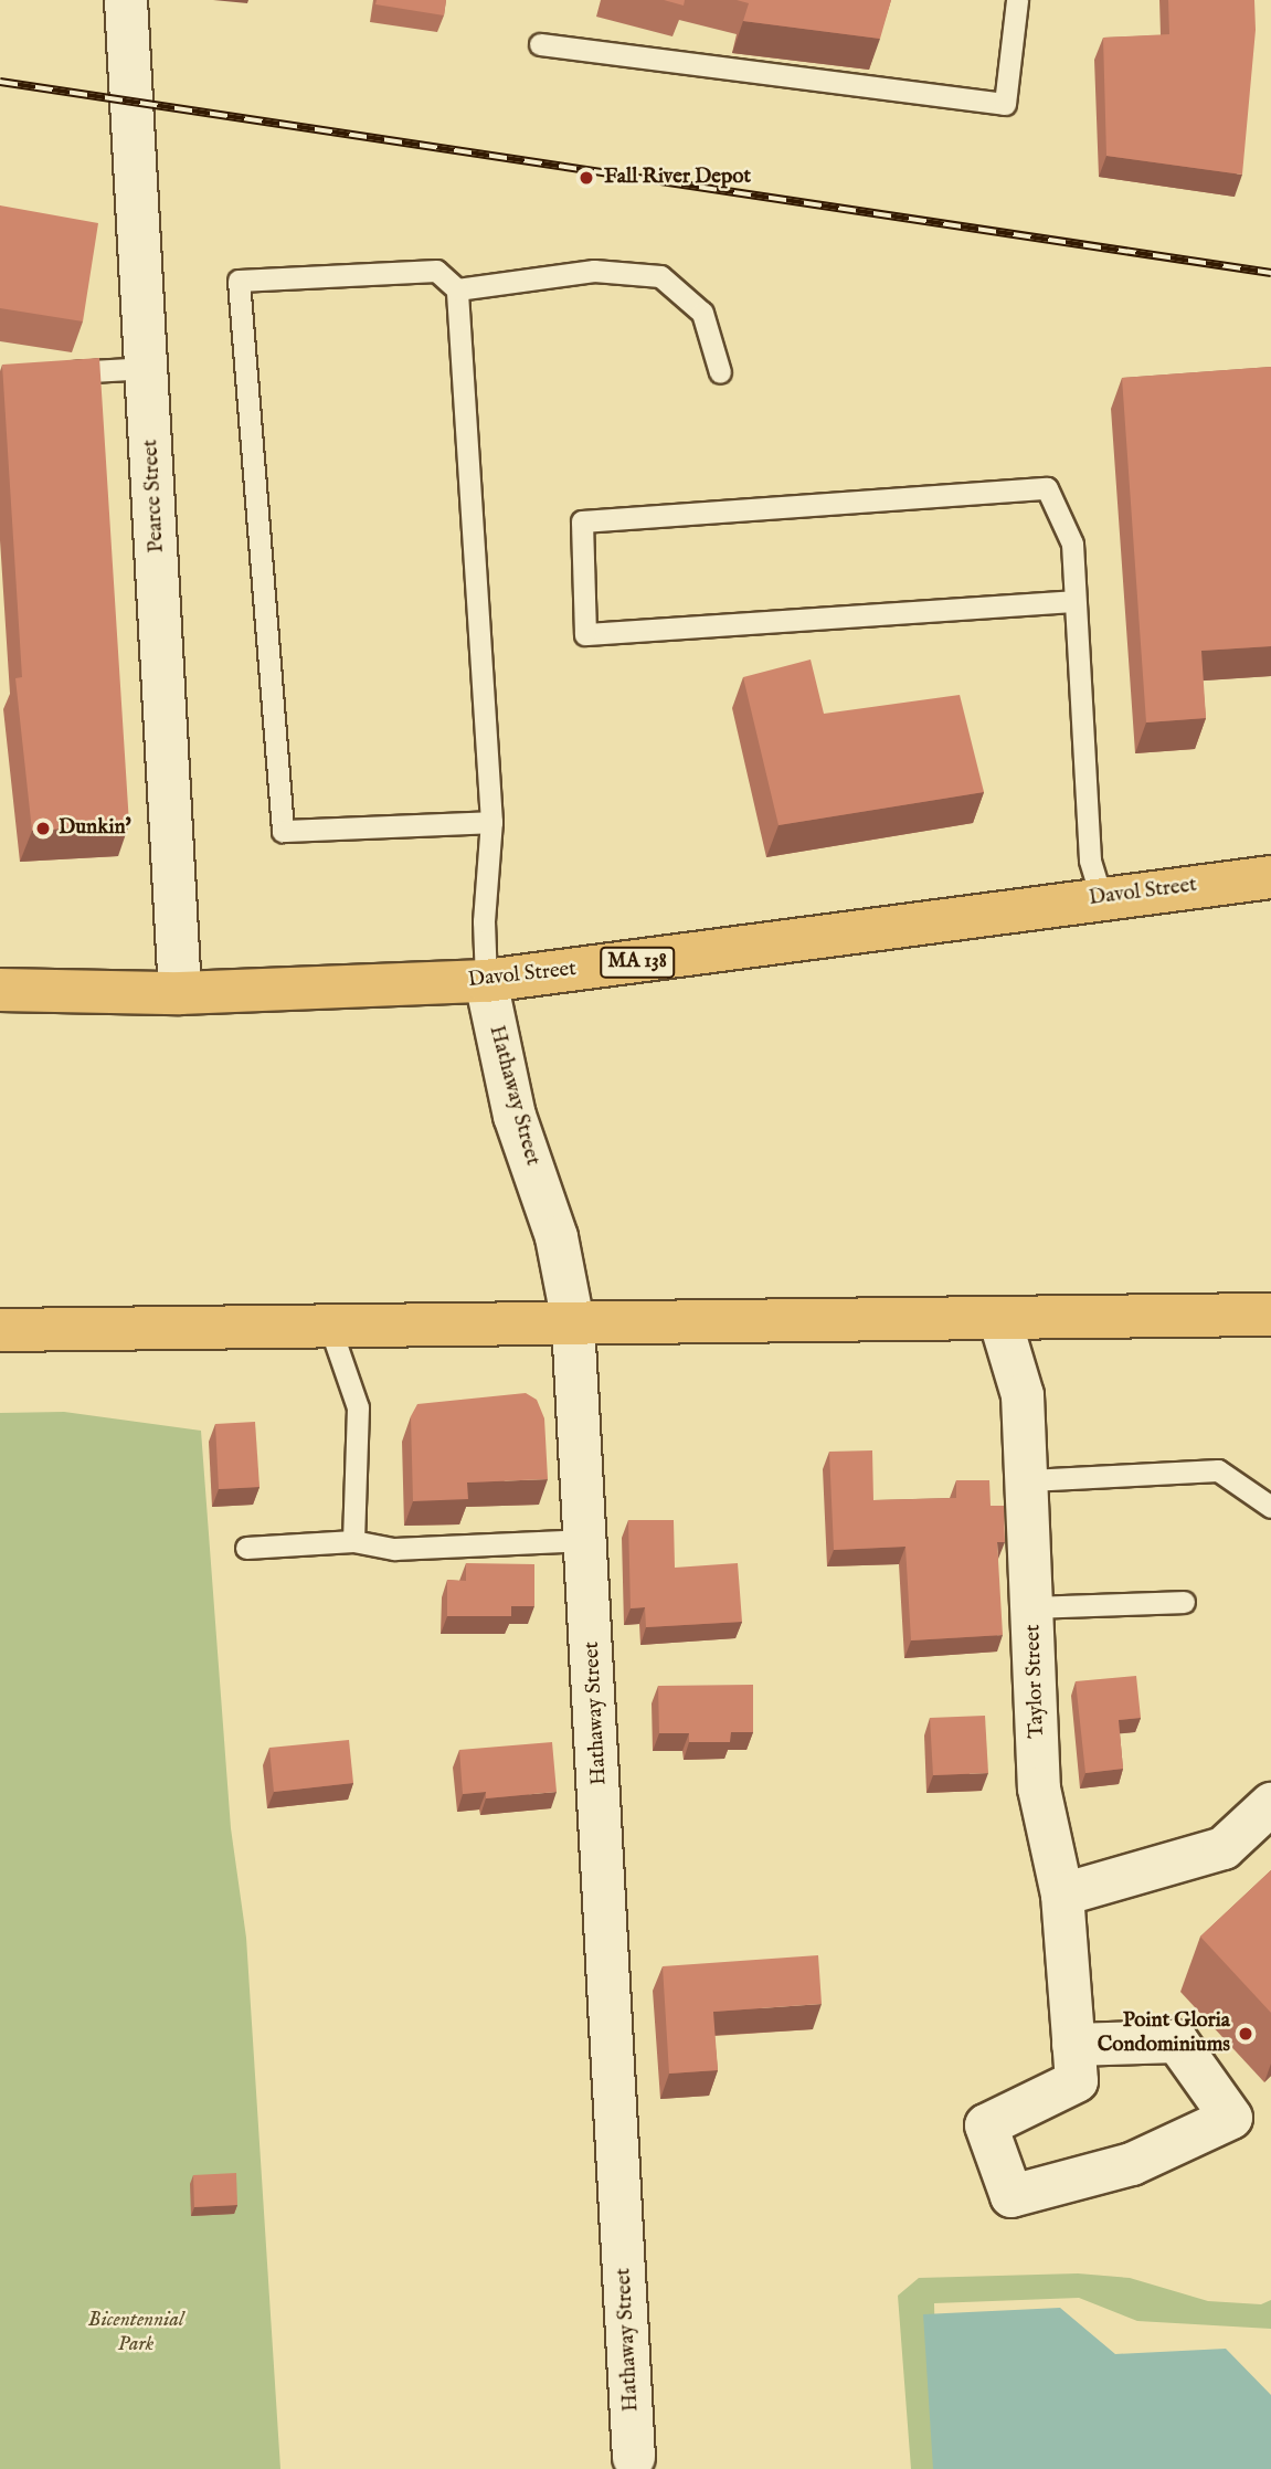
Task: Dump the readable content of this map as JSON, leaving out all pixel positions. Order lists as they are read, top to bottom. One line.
{"streets":{"highway":["Davol Street","MA 138"],"street":["Pearce Street","Hathaway Street","Taylor Street"]},"crossings":[["Pearce Street","Davol Street"],["Davol Street","Hathaway Street"]],"parks":["Bicentennial Park"],"places":["Fall River Depot","Dunkin'","Point Gloria Condominiums"]}
